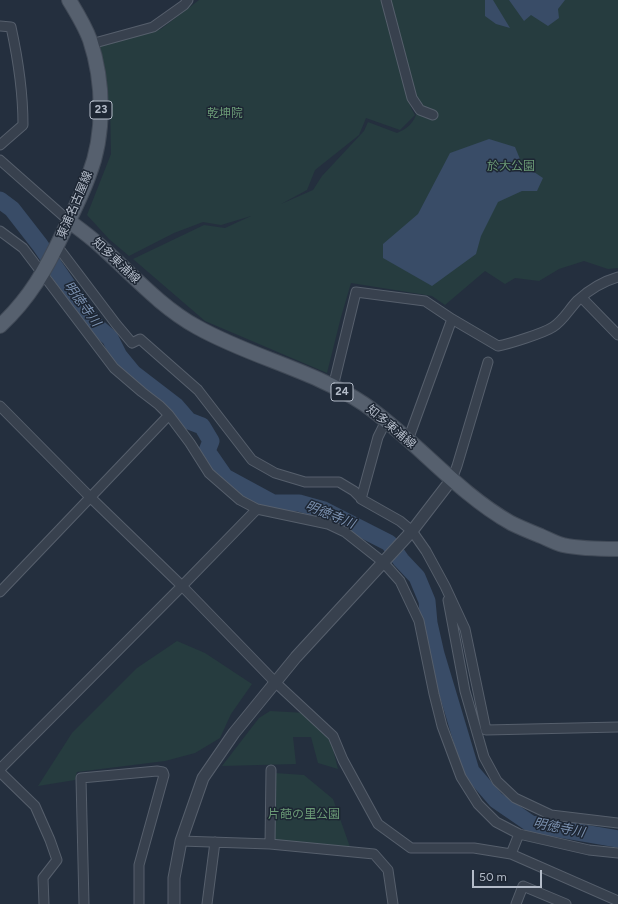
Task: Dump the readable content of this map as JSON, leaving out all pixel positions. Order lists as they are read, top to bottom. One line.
{"streets":{"main road":["23","東浦名古屋線","知多東浦線","24"]},"crossings":[["東浦名古屋線","知多東浦線"]],"water":["明徳寺川"],"parks":["乾坤院","於大公園","片葩の里公園"],"scale_bar":"50 m"}
